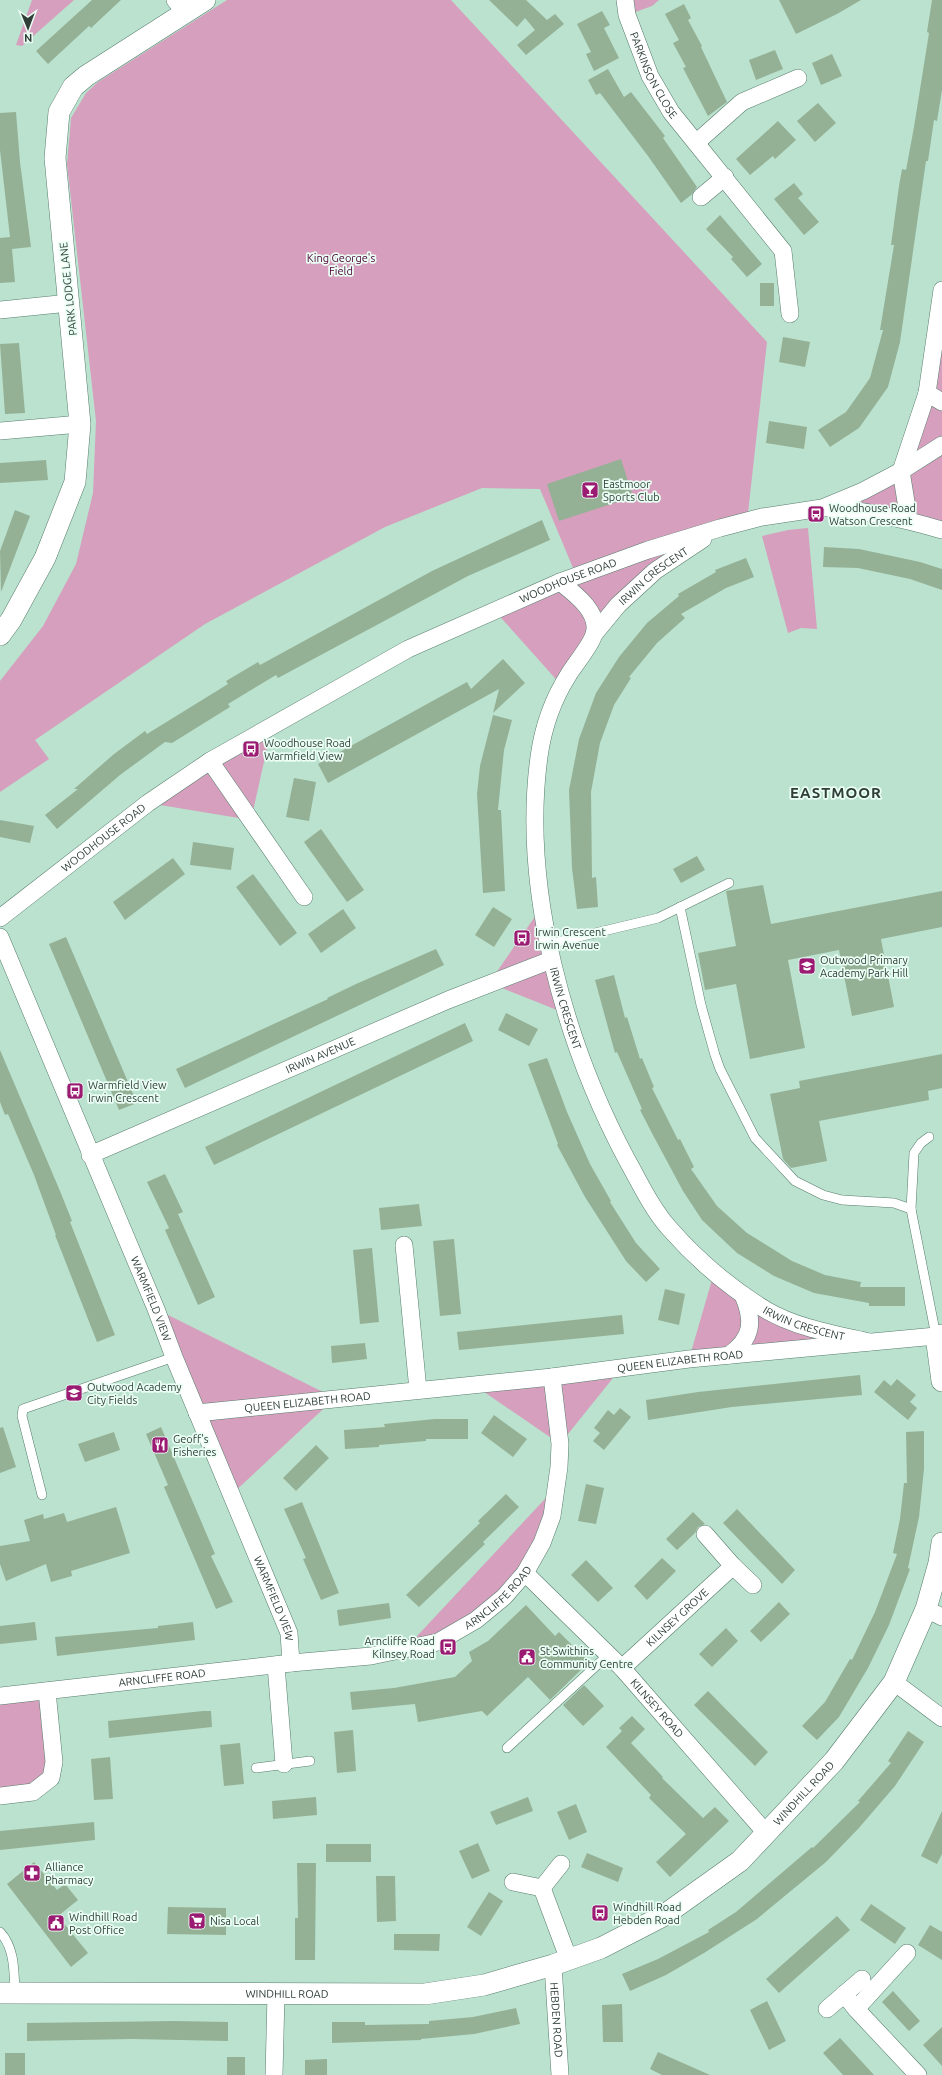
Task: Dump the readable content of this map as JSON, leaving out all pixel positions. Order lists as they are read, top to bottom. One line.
{"streets":{"street":["PARKINSON CLOSE","PARK LODGE LANE","IRWIN CRESCENT","WOODHOUSE ROAD","IRWIN AVENUE","WARMFIELD VIEW","QUEEN ELIZABETH ROAD","ARNCLIFFE ROAD","KILNSEY GROVE","KILNSEY ROAD","WINDHILL ROAD","HEBDEN ROAD"]},"crossings":[["IRWIN CRESCENT","WOODHOUSE ROAD"],["IRWIN CRESCENT","IRWIN AVENUE"],["IRWIN CRESCENT","QUEEN ELIZABETH ROAD"],["IRWIN AVENUE","WARMFIELD VIEW"],["WARMFIELD VIEW","QUEEN ELIZABETH ROAD"],["WARMFIELD VIEW","ARNCLIFFE ROAD"],["QUEEN ELIZABETH ROAD","ARNCLIFFE ROAD"],["ARNCLIFFE ROAD","KILNSEY ROAD"],["KILNSEY GROVE","KILNSEY ROAD"],["KILNSEY ROAD","WINDHILL ROAD"],["WINDHILL ROAD","HEBDEN ROAD"]],"districts":["EASTMOOR"],"parks":["King George's Field"],"places":{"bar":["Eastmoor Sports Club"],"bus stop":["Woodhouse Road Watson Crescent","Woodhouse Road Warmfield View","Irwin Crescent Irwin Avenue","Warmfield View Irwin Crescent","Arncliffe Road Kilnsey Road","Windhill Road Hebden Road"],"school or university":["Outwood Primary Academy Park Hill","Outwood Academy City Fields"],"restaurant":["Geoff's Fisheries"],"public building":["St Swithins Community Centre","Windhill Road Post Office"],"pharmacy":["Alliance Pharmacy"],"supermarket":["Nisa Local"]},"north":"bottom"}
